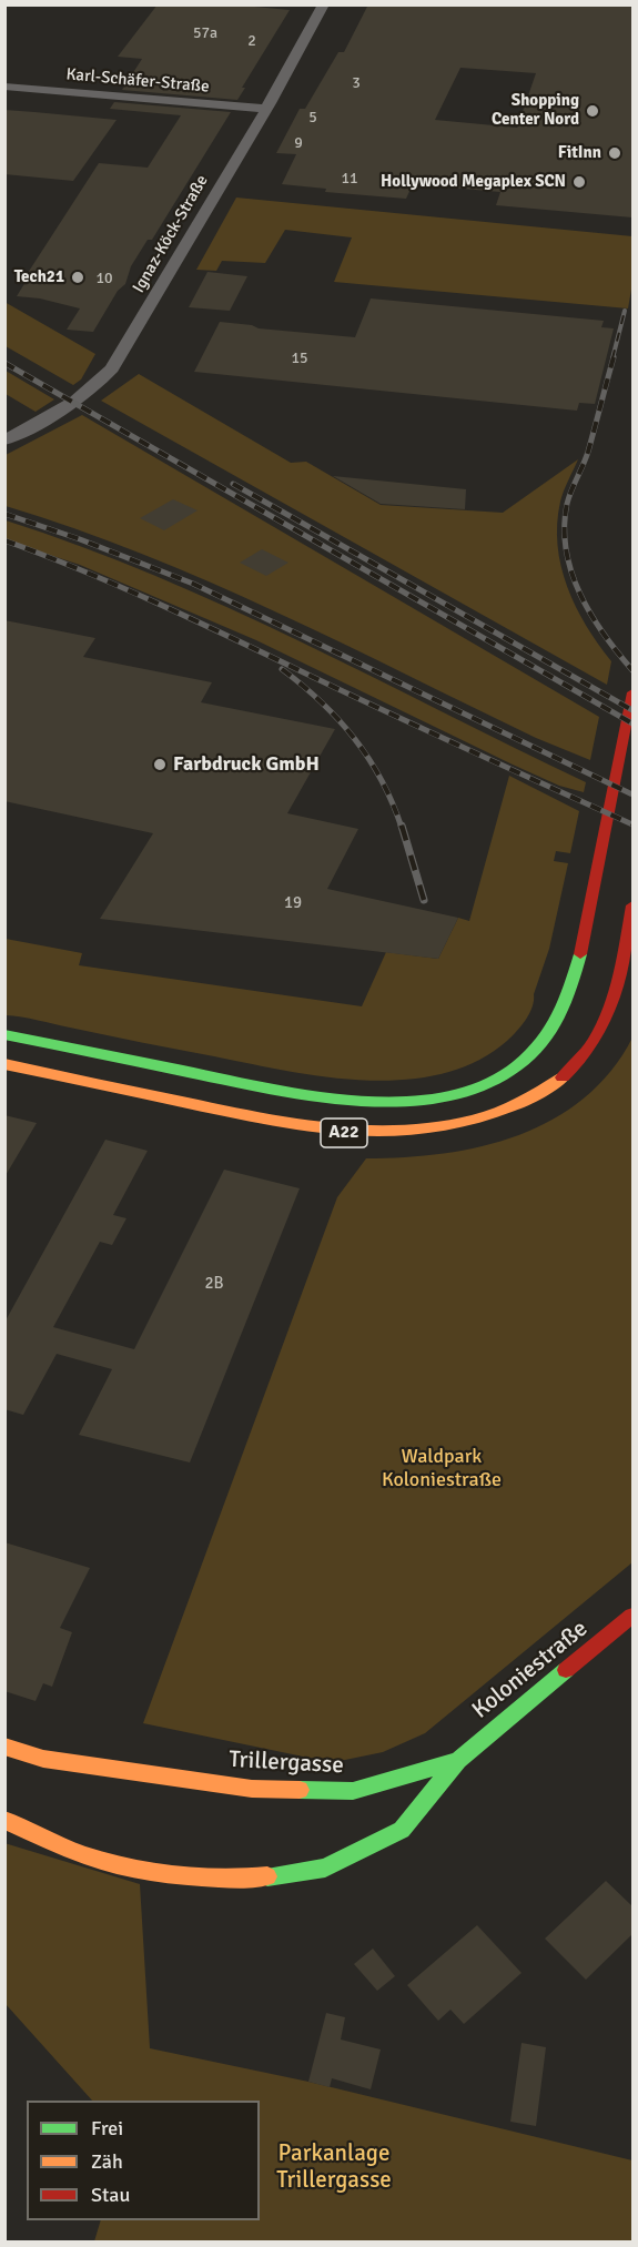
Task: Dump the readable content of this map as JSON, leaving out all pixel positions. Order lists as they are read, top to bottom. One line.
{"streets":{"main road":["A22","Koloniestraße","Trillergasse"],"street":["Karl-Schäfer-Straße","Ignaz-Köck-Straße"]},"crossings":[["Karl-Schäfer-Straße","Ignaz-Köck-Straße"],["Koloniestraße","Trillergasse"]],"parks":["Waldpark Koloniestraße","Parkanlage Trillergasse"],"places":["Shopping Center Nord","FitInn","Hollywood Megaplex SCN","Tech21","Farbdruck GmbH"],"house_numbers":["57a","2","3","5","9","11","10","15","19","2B"],"legend":["Frei","Zäh","Stau"]}
